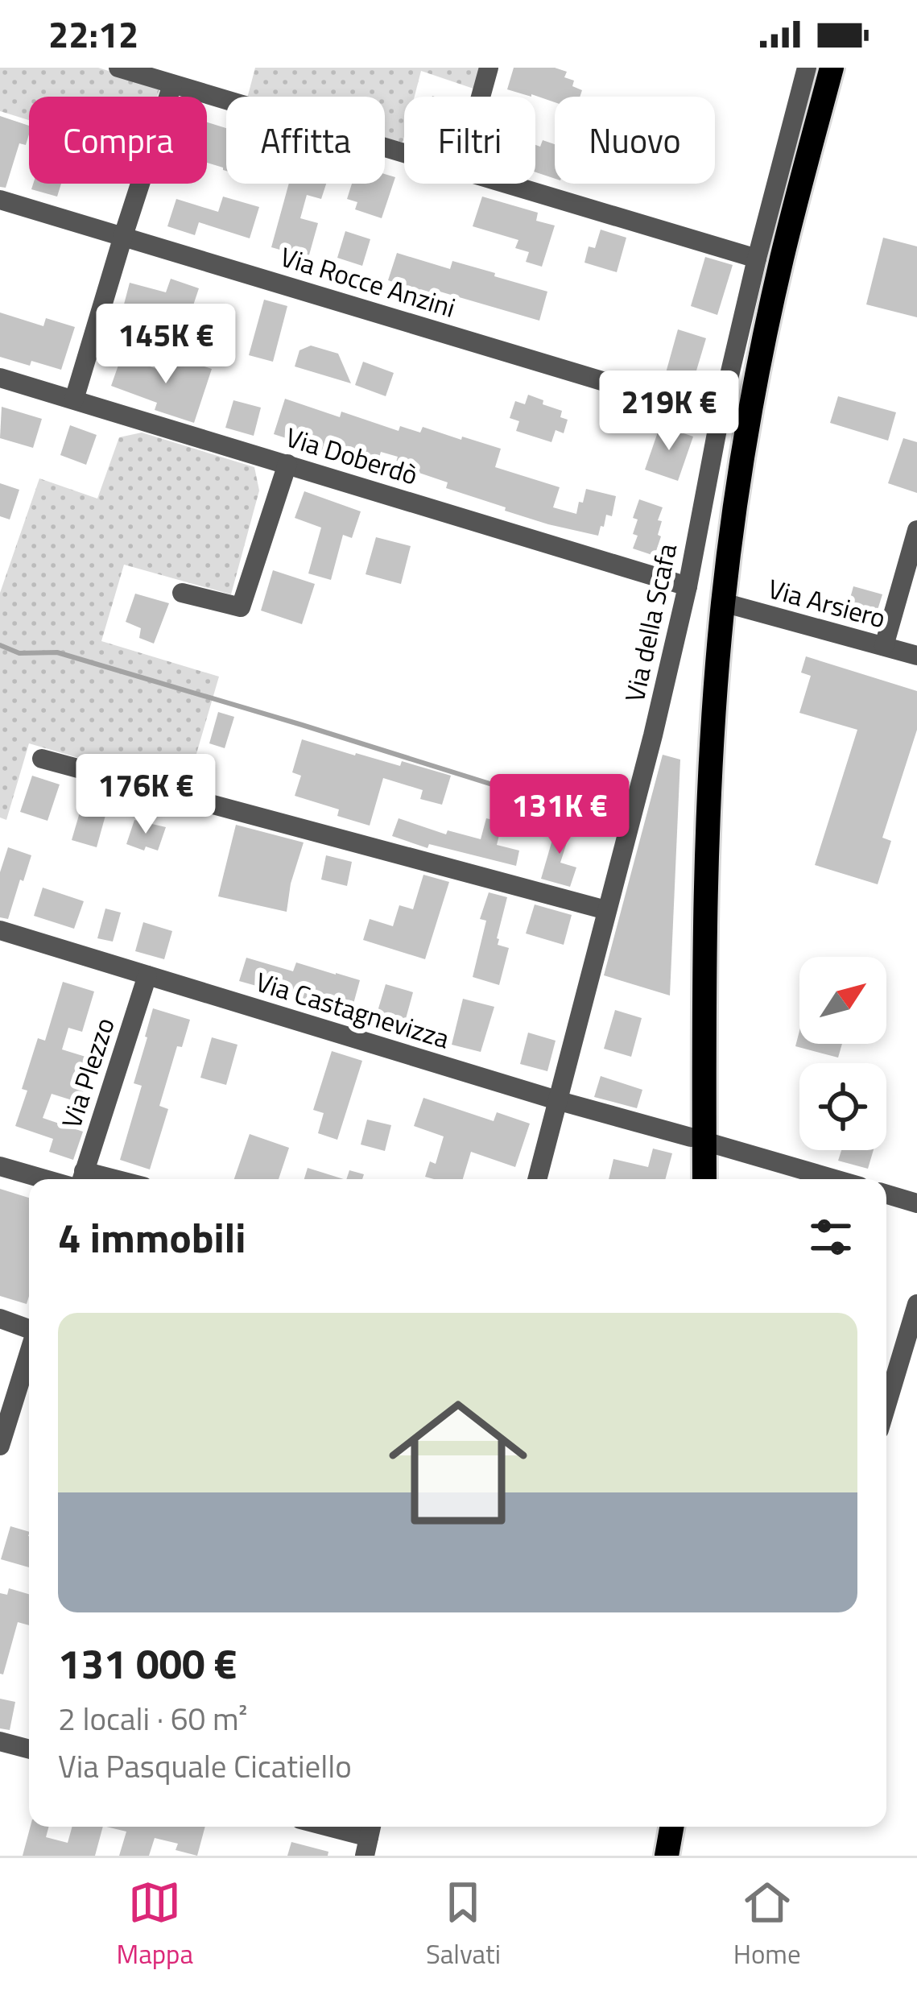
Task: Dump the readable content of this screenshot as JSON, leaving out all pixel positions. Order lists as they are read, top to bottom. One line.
{"streets":{"street":["Via Rocce Anzini","Via Doberdò","Via Arsiero","Via della Scafa","Via Castagnevizza","Via Plezzo"]},"crossings":[["Via Rocce Anzini","Via della Scafa"],["Via Doberdò","Via della Scafa"],["Via della Scafa","Via Castagnevizza"],["Via Castagnevizza","Via Plezzo"]],"north":"top right","page":{"status":"22:12","chip":["Compra","Affitta","Filtri","Nuovo"],"price":["145K €","219K €","176K €","131K €"],"heading":"4 immobili","list":[{"name":"131 000 €","note":"2 locali · 60 m² · Via Pasquale Cicatiello"}],"tabs":["Mappa","Salvati","Home"]}}
